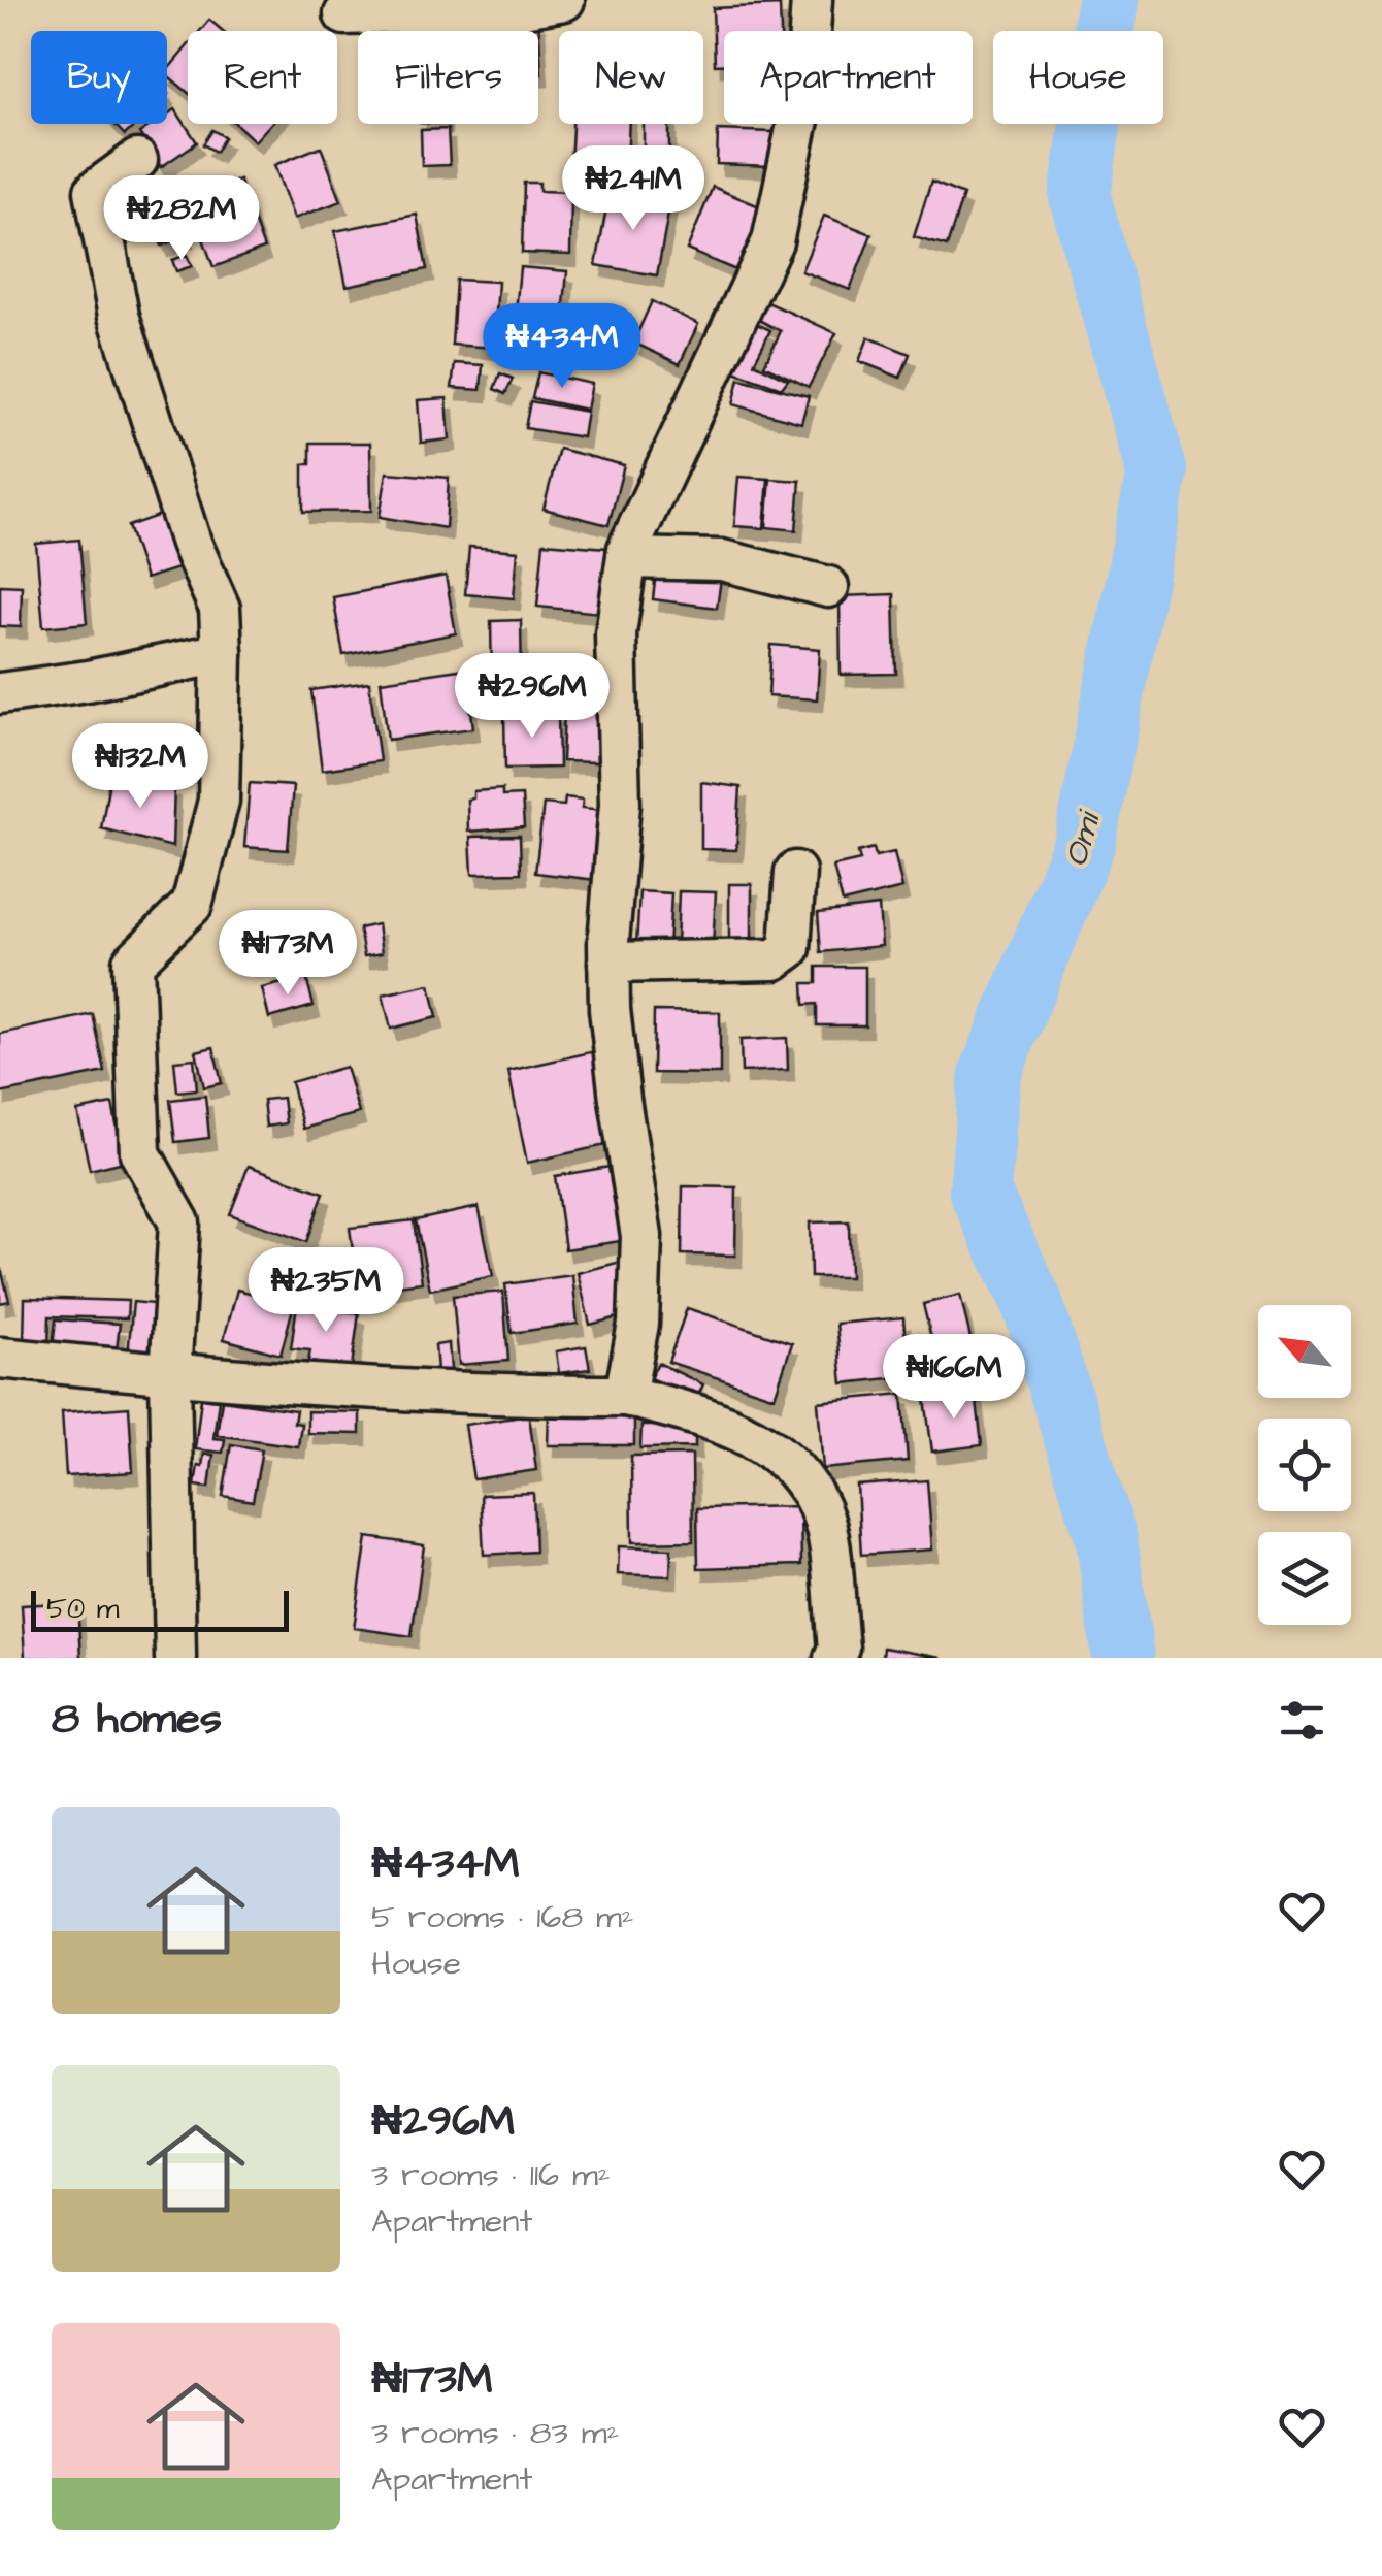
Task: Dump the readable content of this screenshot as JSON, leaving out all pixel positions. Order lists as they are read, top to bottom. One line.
{"water":["Omi"],"scale_bar":"50 m","north":"top left","page":{"chip":["Buy","Rent","Filters","New","Apartment","House"],"price":["₦241M","₦282M","₦434M","₦296M","₦132M","₦173M","₦235M","₦166M"],"scale":"50 m","heading":"8 homes","list":[{"name":"₦434M","note":"5 rooms · 168 m² · House"},{"name":"₦296M","note":"3 rooms · 116 m² · Apartment"},{"name":"₦173M","note":"3 rooms · 83 m² · Apartment"}]}}
